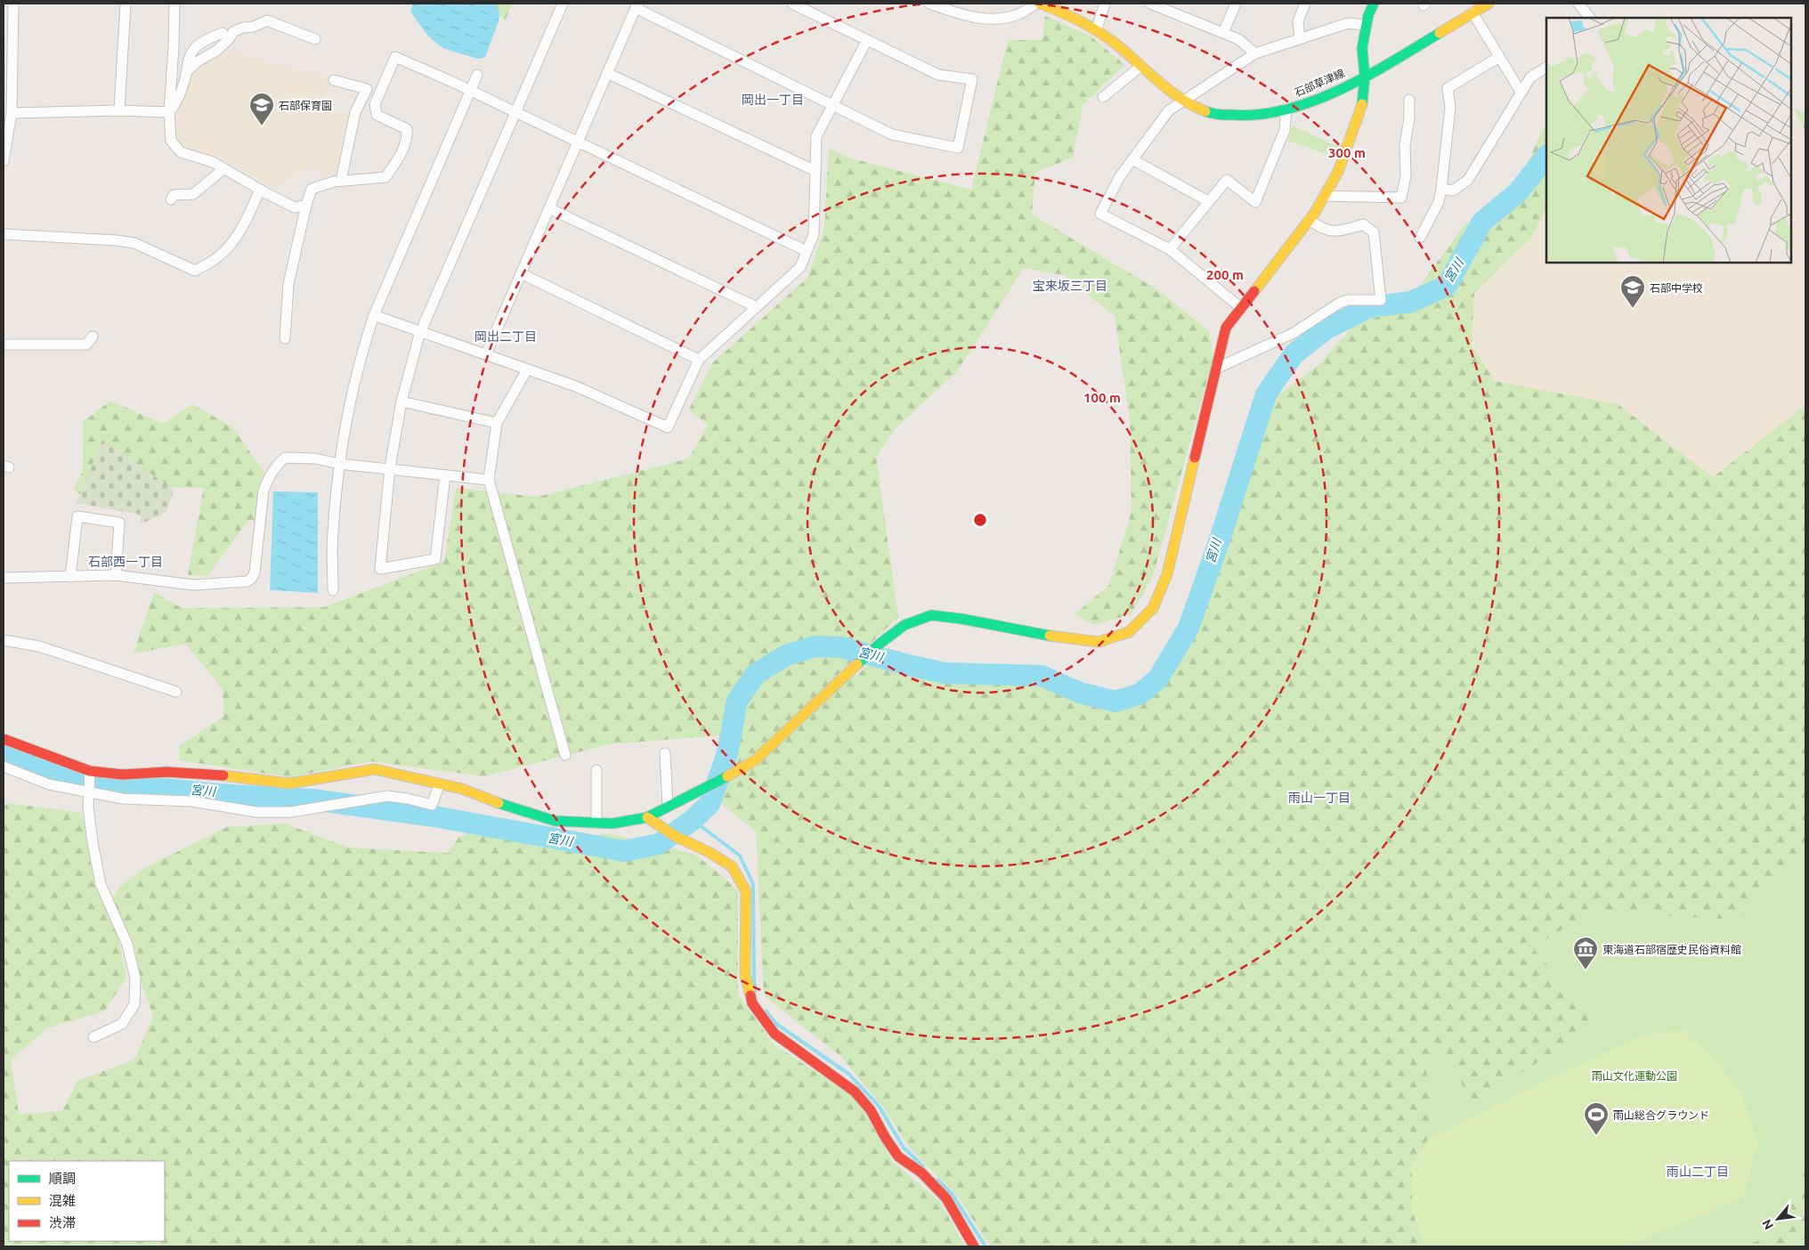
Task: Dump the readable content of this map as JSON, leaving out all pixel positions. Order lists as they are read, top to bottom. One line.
{"streets":{"street":["石部草津線"]},"districts":["岡出一丁目","宝来坂三丁目","岡出二丁目","石部西一丁目","雨山一丁目","雨山二丁目"],"water":["宮川"],"parks":["雨山文化運動公園"],"places":{"school or university":["石部保育園","石部中学校"],"museum":["東海道石部宿歴史民俗資料館"],"sports":["雨山総合グラウンド"]},"legend":["順調","混雑","渋滞"],"north":"bottom left","rings":["300 m","200 m","100 m"]}
